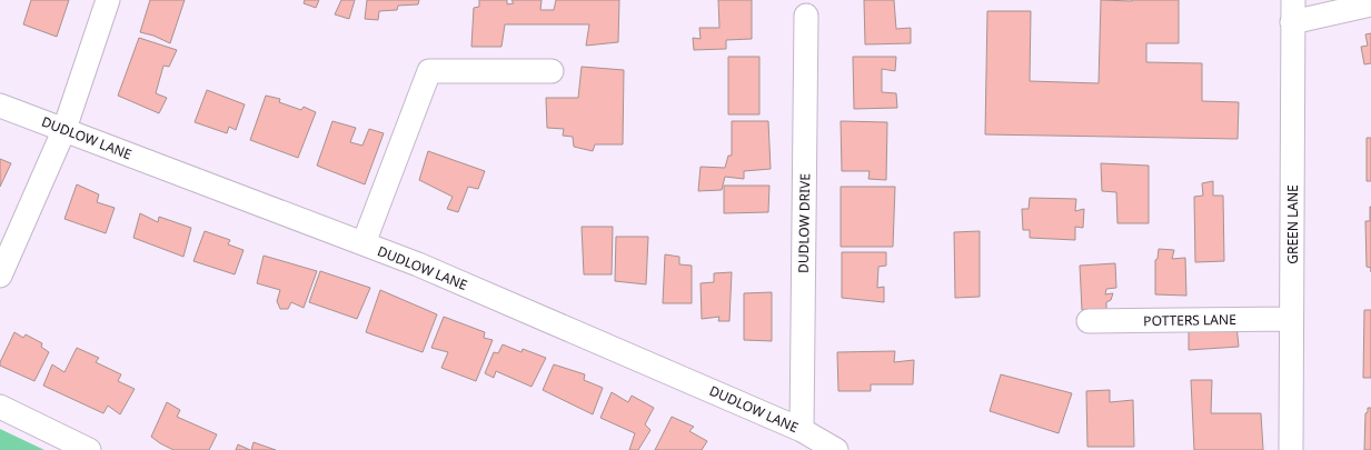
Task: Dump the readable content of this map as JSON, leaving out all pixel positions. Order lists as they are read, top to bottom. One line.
{"streets":{"street":["DUDLOW LANE","DUDLOW DRIVE","GREEN LANE","POTTERS LANE"]},"crossings":[["DUDLOW LANE","DUDLOW DRIVE"],["GREEN LANE","POTTERS LANE"]]}
